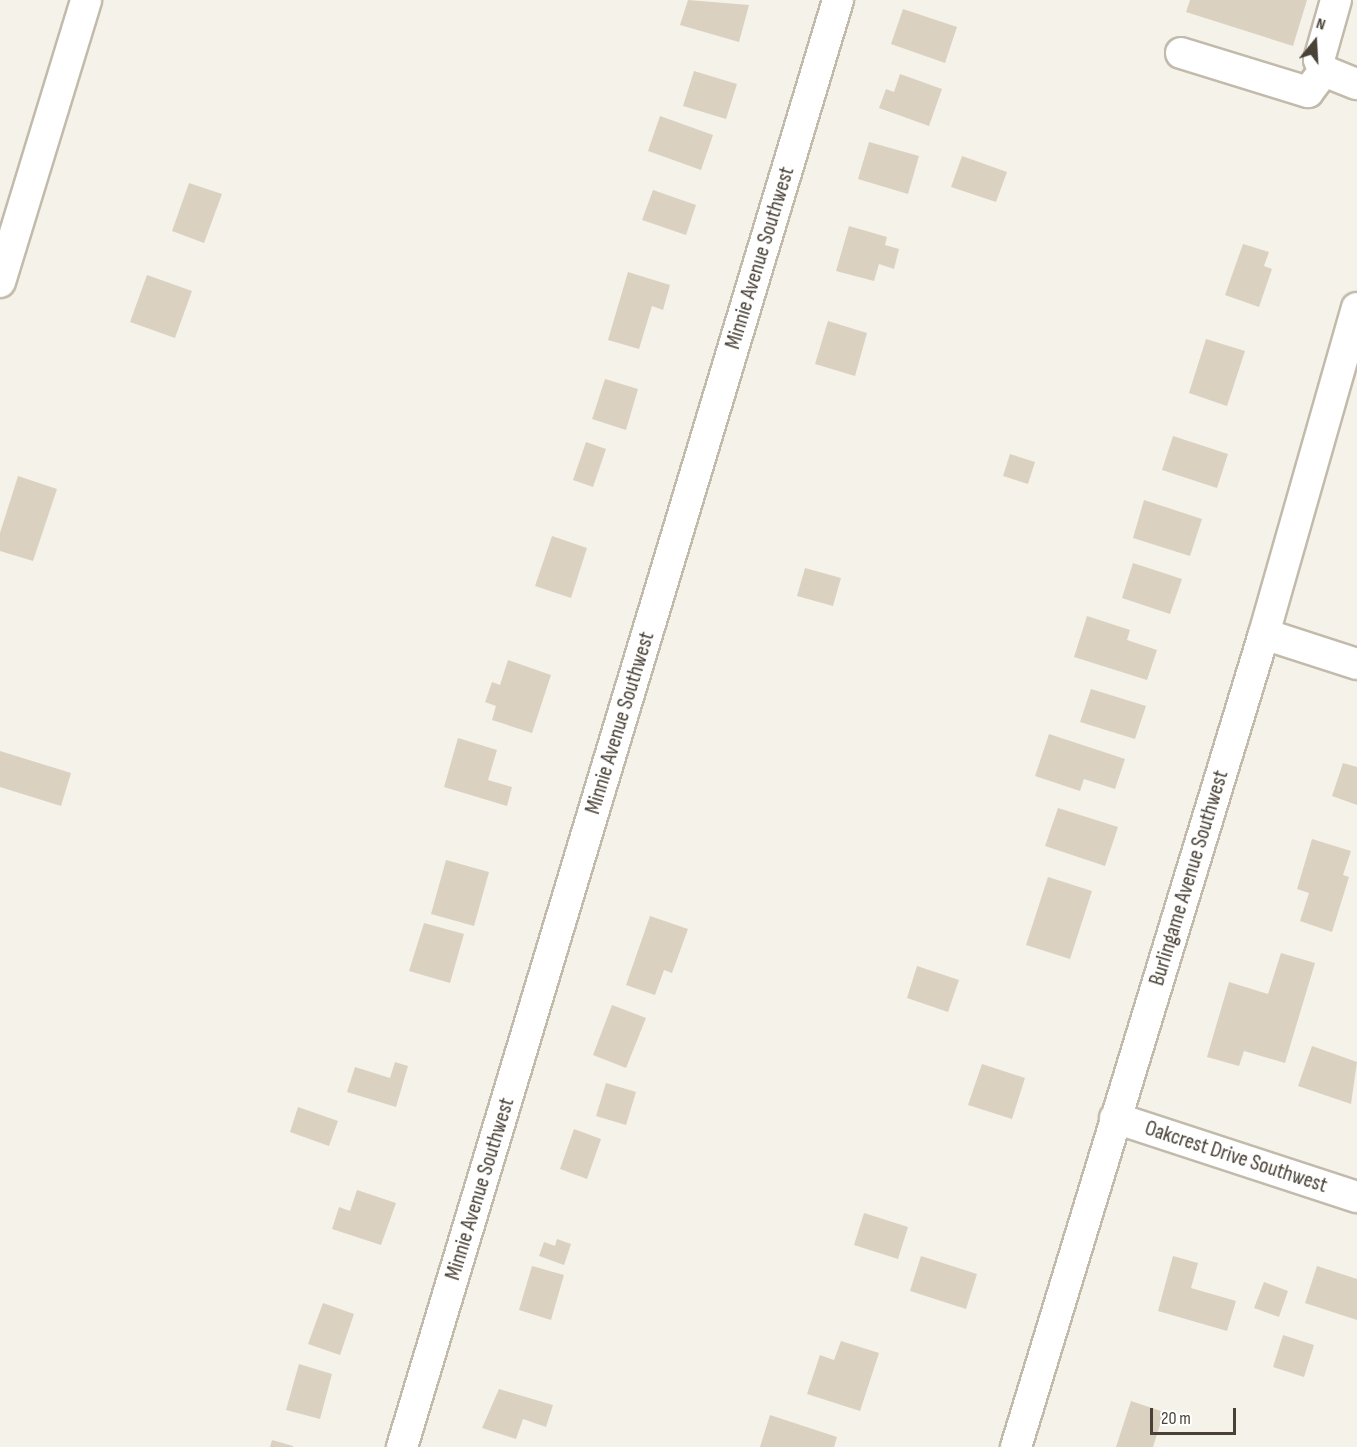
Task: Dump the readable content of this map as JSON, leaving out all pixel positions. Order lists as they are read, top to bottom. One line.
{"streets":{"street":["Minnie Avenue Southwest","Burlingame Avenue Southwest","Oakcrest Drive Southwest"]},"crossings":[["Burlingame Avenue Southwest","Oakcrest Drive Southwest"]],"scale_bar":"20 m","north":"top"}
